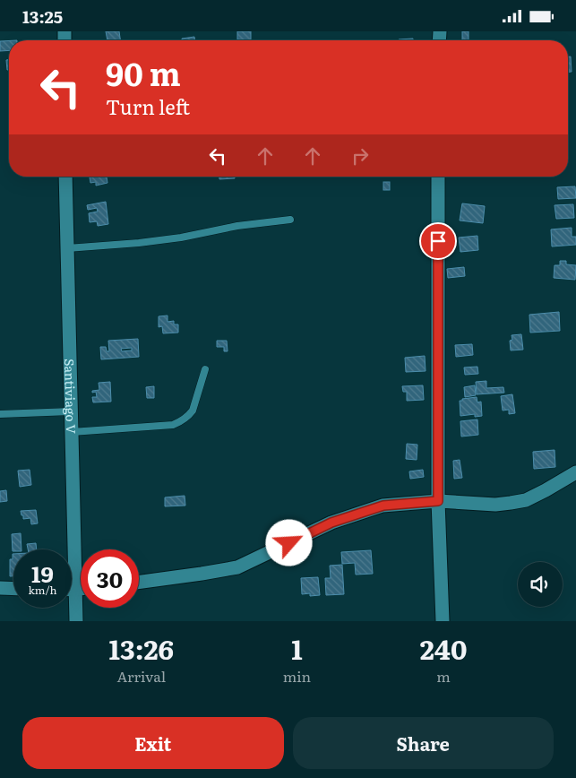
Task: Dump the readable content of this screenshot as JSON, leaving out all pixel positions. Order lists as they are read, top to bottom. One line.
{"streets":{"street":["Santiviago V"]},"page":{"status":"13:25","turn":["90 m","Turn left"],"speed":"19 km/h","limit":"30","eta":["13:26","Arrival","1","min","240","m"],"buttons":["Exit","Share"]}}
